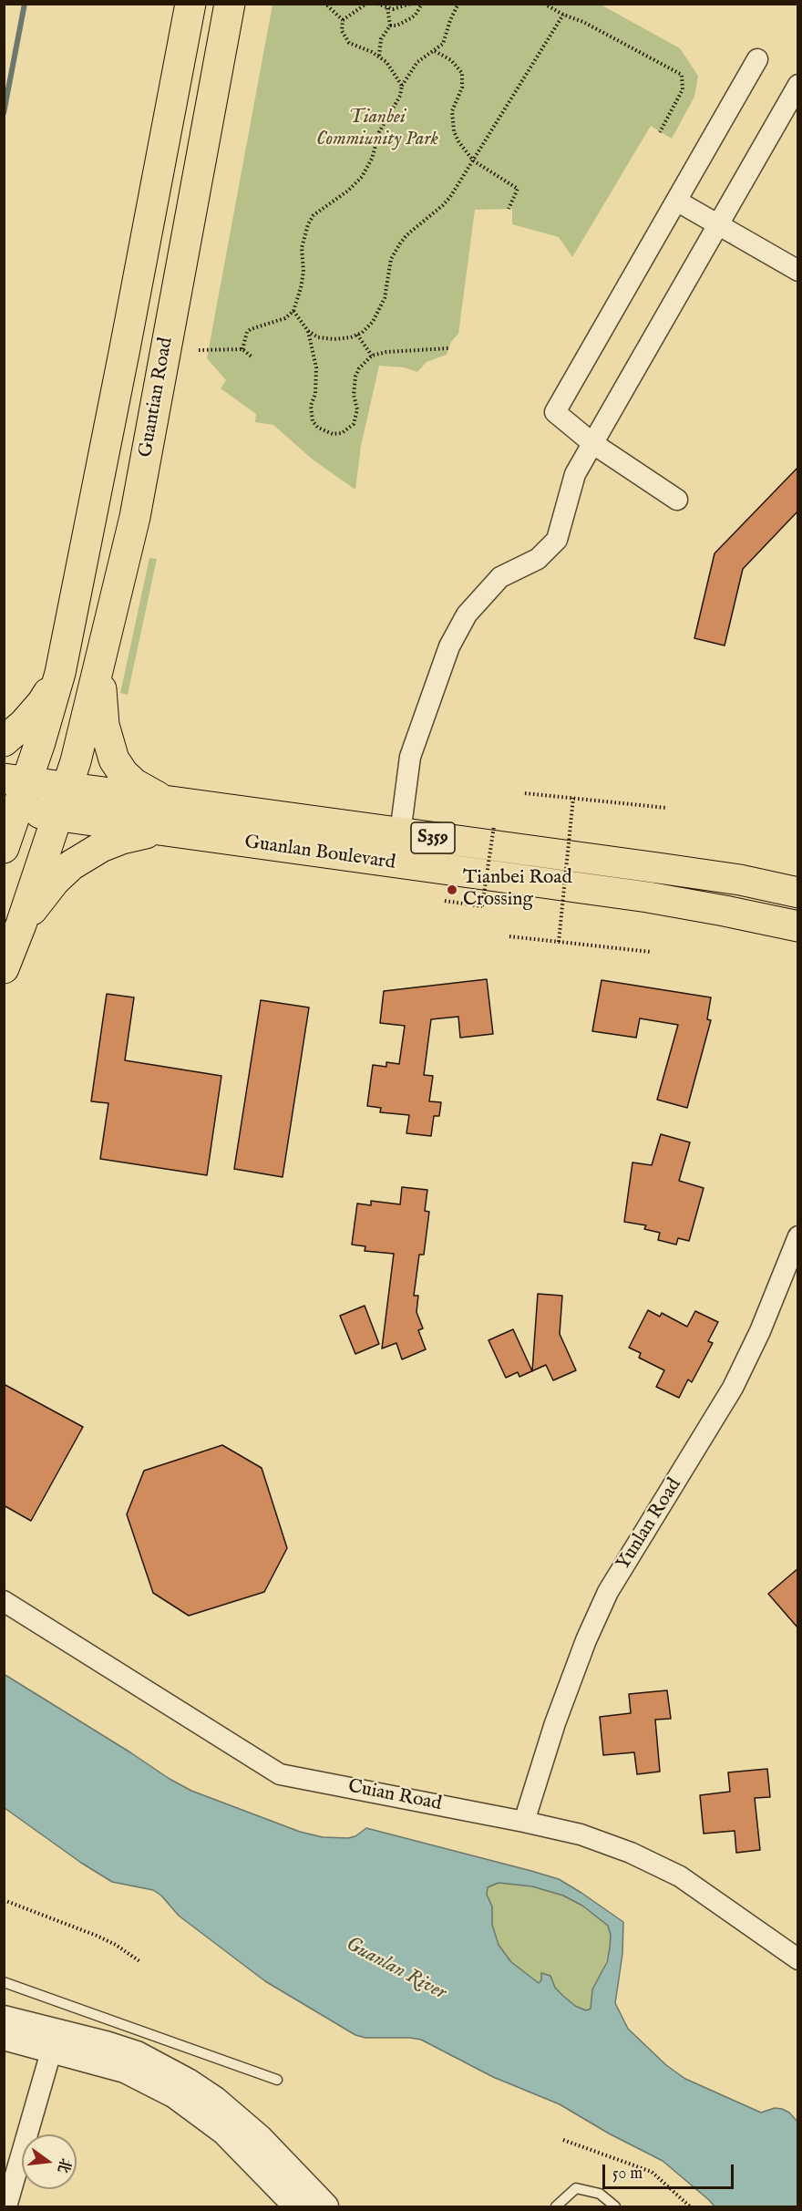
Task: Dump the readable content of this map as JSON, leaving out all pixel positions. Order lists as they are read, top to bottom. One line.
{"streets":{"main road":["Guantian Road","S359","Guanlan Boulevard"],"street":["Yunlan Road","Cuian Road"]},"crossings":[["Guantian Road","Guanlan Boulevard"],["Yunlan Road","Cuian Road"]],"water":["Guanlan River"],"parks":["Tianbei Commiunity Park"],"places":["Tianbei Road Crossing"],"scale_bar":"50 m","north":"right"}
